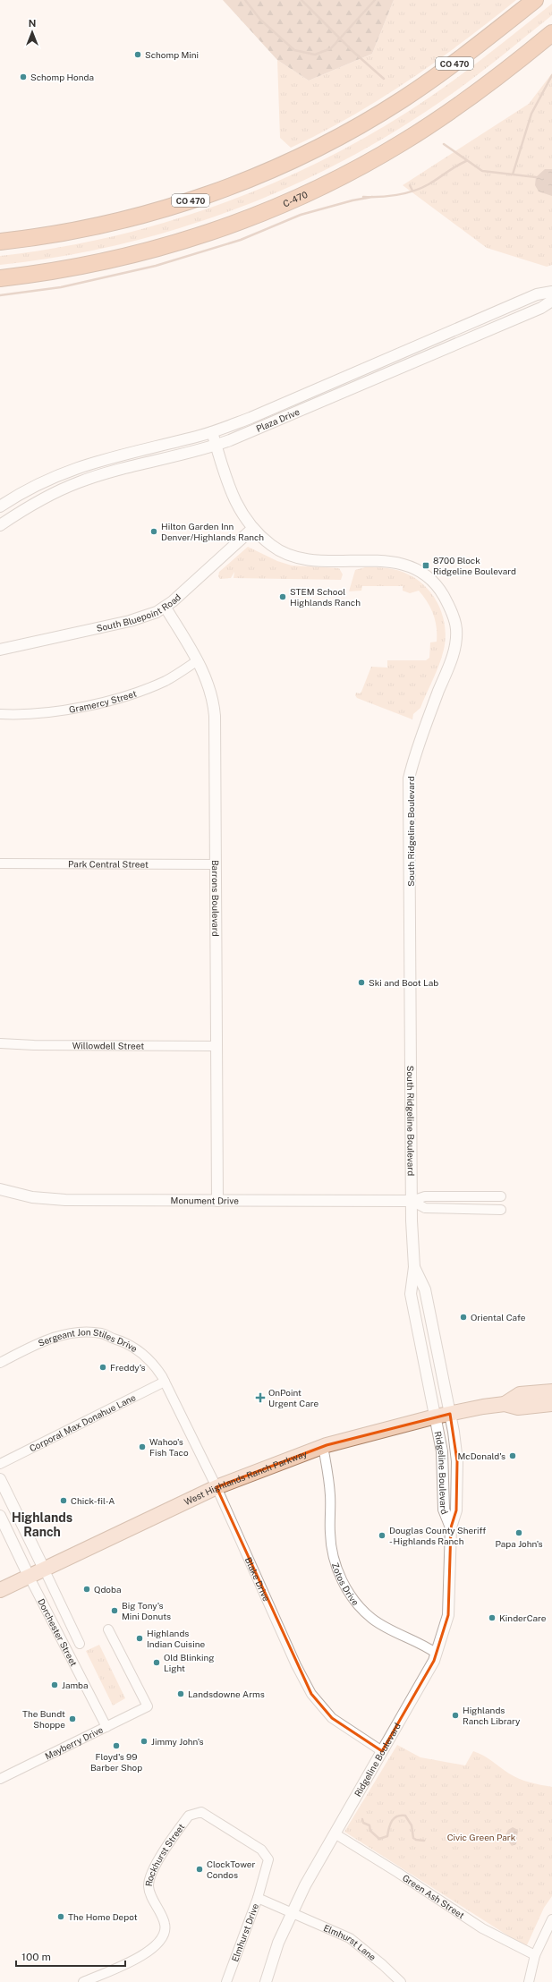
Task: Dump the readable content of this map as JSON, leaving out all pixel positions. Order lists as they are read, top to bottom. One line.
{"streets":{"highway":["CO 470","C-470"],"main road":["West Highlands Ranch Parkway"],"street":["Plaza Drive","South Bluepoint Road","Gramercy Street","South Ridgeline Boulevard","Park Central Street","Barrons Boulevard","Willowdell Street","Monument Drive","Sergeant Jon Stiles Drive","Corporal Max Donahue Lane","Ridgeline Boulevard","Blake Drive","Zotos Drive","Dorchester Street","Mayberry Drive","Rockhurst Street","Green Ash Street","Elmhurst Drive","Elmhurst Lane"]},"crossings":[["Plaza Drive","South Ridgeline Boulevard"],["South Bluepoint Road","South Ridgeline Boulevard"],["South Bluepoint Road","Barrons Boulevard"],["Gramercy Street","Barrons Boulevard"],["South Ridgeline Boulevard","Monument Drive"],["South Ridgeline Boulevard","Ridgeline Boulevard"],["South Ridgeline Boulevard","West Highlands Ranch Parkway"],["Park Central Street","Barrons Boulevard"],["Barrons Boulevard","Willowdell Street"],["Barrons Boulevard","Monument Drive"],["Sergeant Jon Stiles Drive","Corporal Max Donahue Lane"],["Sergeant Jon Stiles Drive","Blake Drive"],["Corporal Max Donahue Lane","Blake Drive"],["Ridgeline Boulevard","West Highlands Ranch Parkway"],["Ridgeline Boulevard","Blake Drive"],["Ridgeline Boulevard","Zotos Drive"],["Ridgeline Boulevard","Green Ash Street"],["Ridgeline Boulevard","Elmhurst Drive"],["Ridgeline Boulevard","Elmhurst Lane"],["West Highlands Ranch Parkway","Blake Drive"],["West Highlands Ranch Parkway","Zotos Drive"],["West Highlands Ranch Parkway","Dorchester Street"],["Dorchester Street","Mayberry Drive"],["Rockhurst Street","Elmhurst Drive"],["Elmhurst Drive","Elmhurst Lane"]],"districts":["Highlands Ranch"],"parks":["Civic Green Park"],"places":{"other":["Schomp Mini","Schomp Honda","Hilton Garden Inn Denver/Highlands Ranch","STEM School Highlands Ranch","Ski and Boot Lab","Oriental Cafe","Freddy's","Wahoo's Fish Taco","McDonald's","Chick-fil-A","Papa John's","Douglas County Sheriff - Highlands Ranch","Qdoba","Big Tony's Mini Donuts","KinderCare","Highlands Indian Cuisine","Old Blinking Light","Jamba","Landsdowne Arms","Highlands Ranch Library","The Bundt Shoppe","Jimmy John's","Floyd's 99 Barber Shop","ClockTower Condos","The Home Depot"],"transit":["8700 Block Ridgeline Boulevard"],"health":["OnPoint Urgent Care"]},"scale_bar":"100 m","north":"top"}
